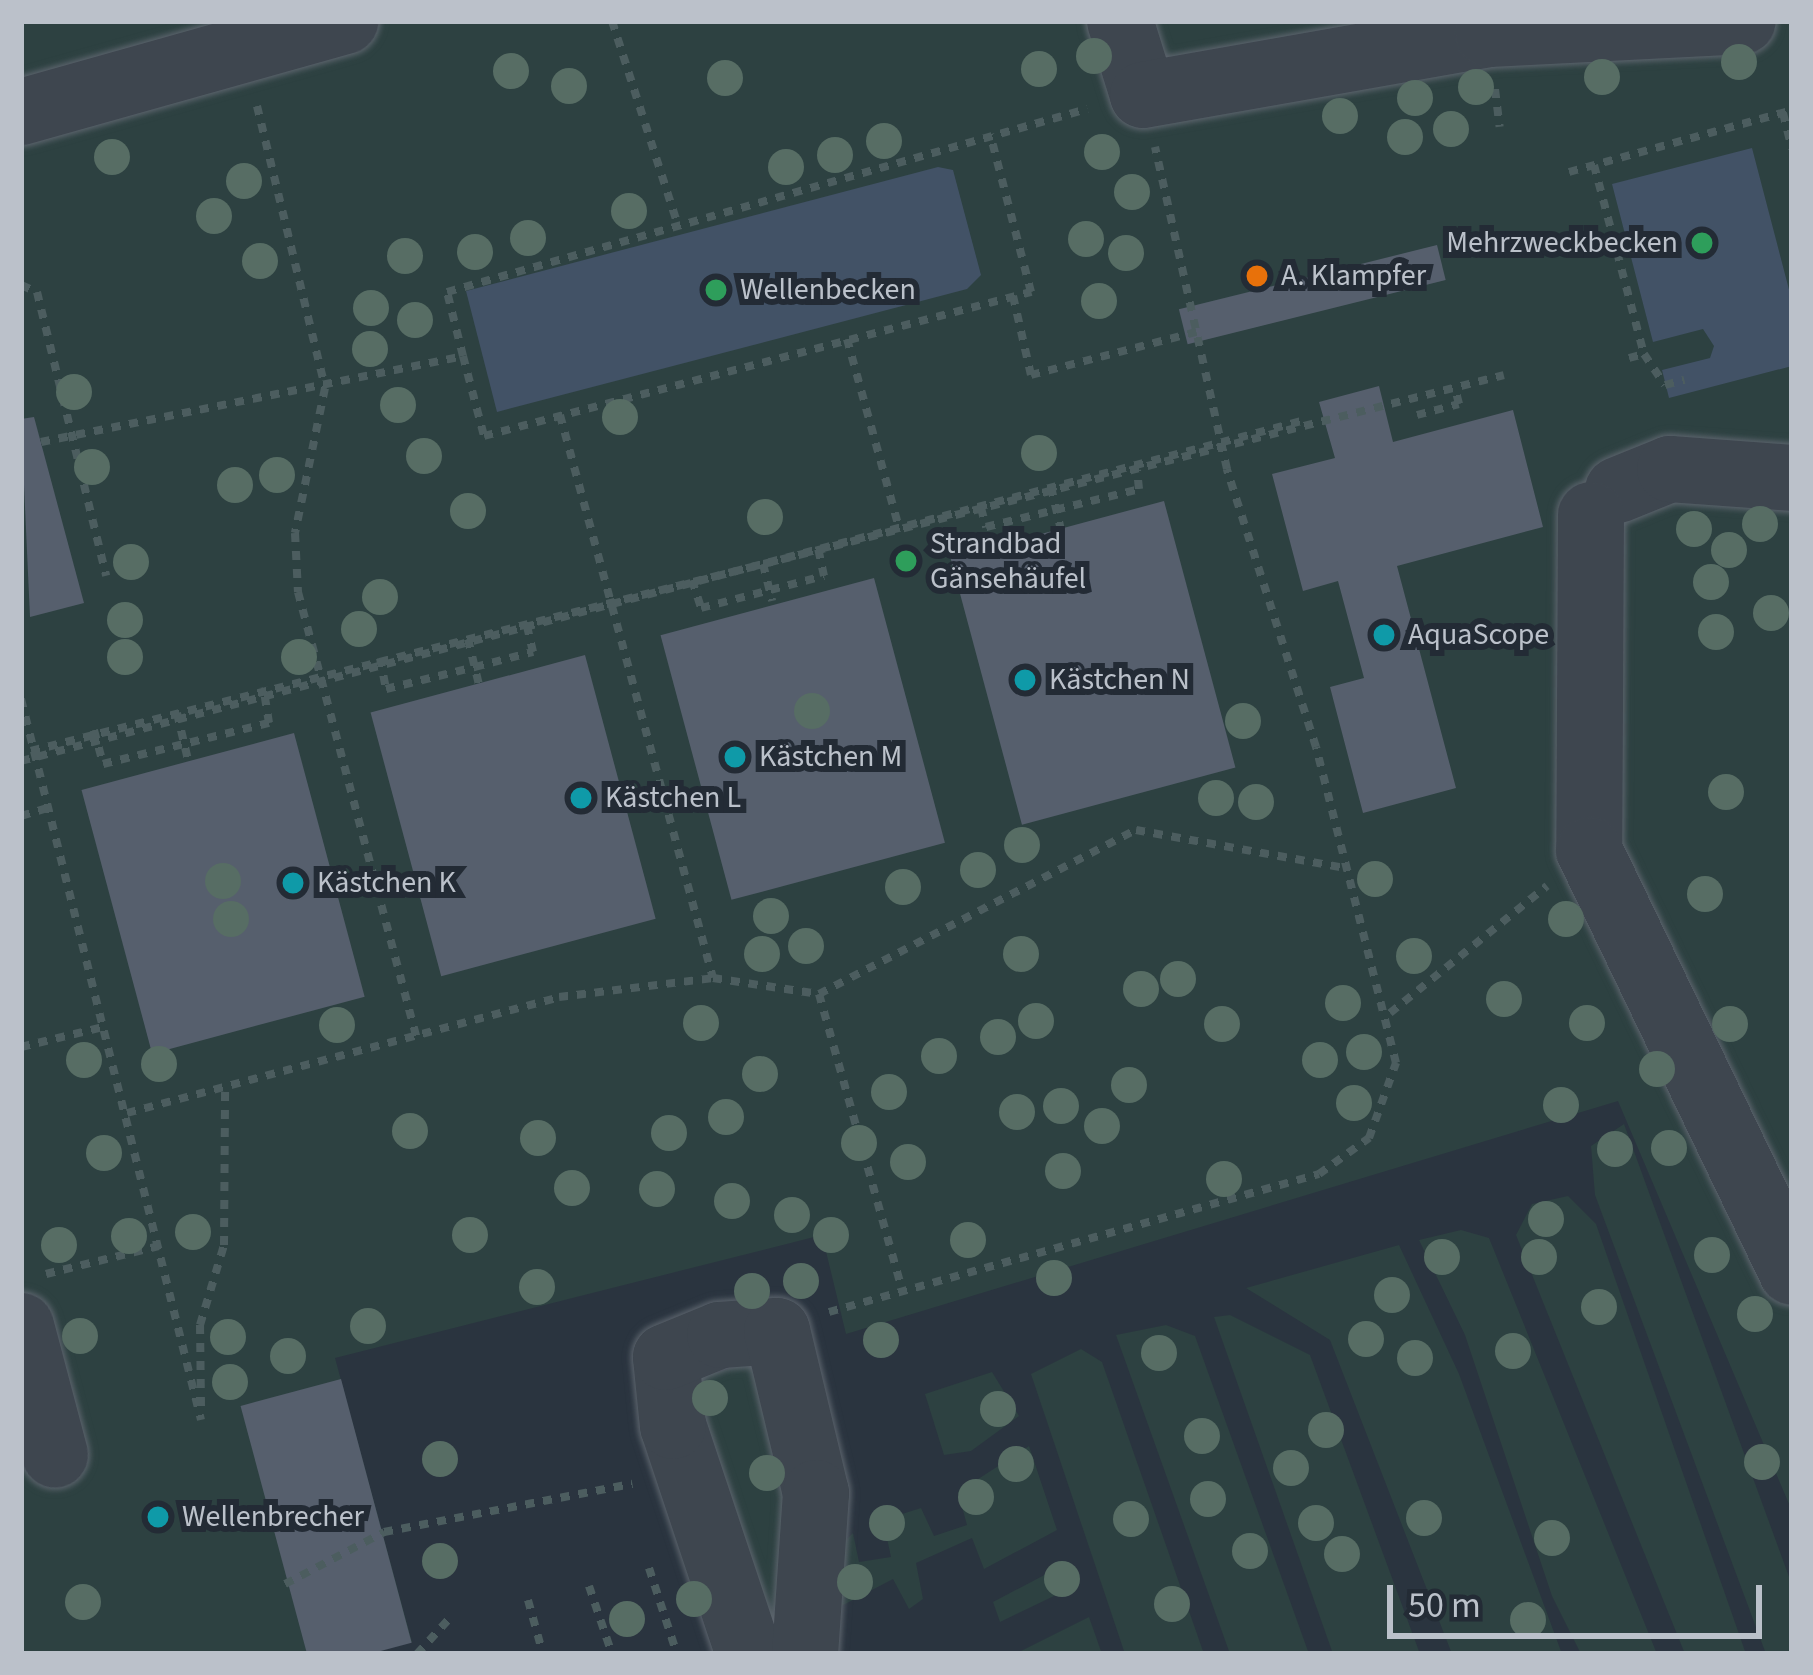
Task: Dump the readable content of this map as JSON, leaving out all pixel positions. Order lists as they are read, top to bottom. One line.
{"places":["Mehrzweckbecken","A. Klampfer","Wellenbecken","Strandbad Gänsehäufel","AquaScope","Kästchen N","Kästchen M","Kästchen L","Kästchen K","Wellenbrecher"],"scale_bar":"50 m"}
